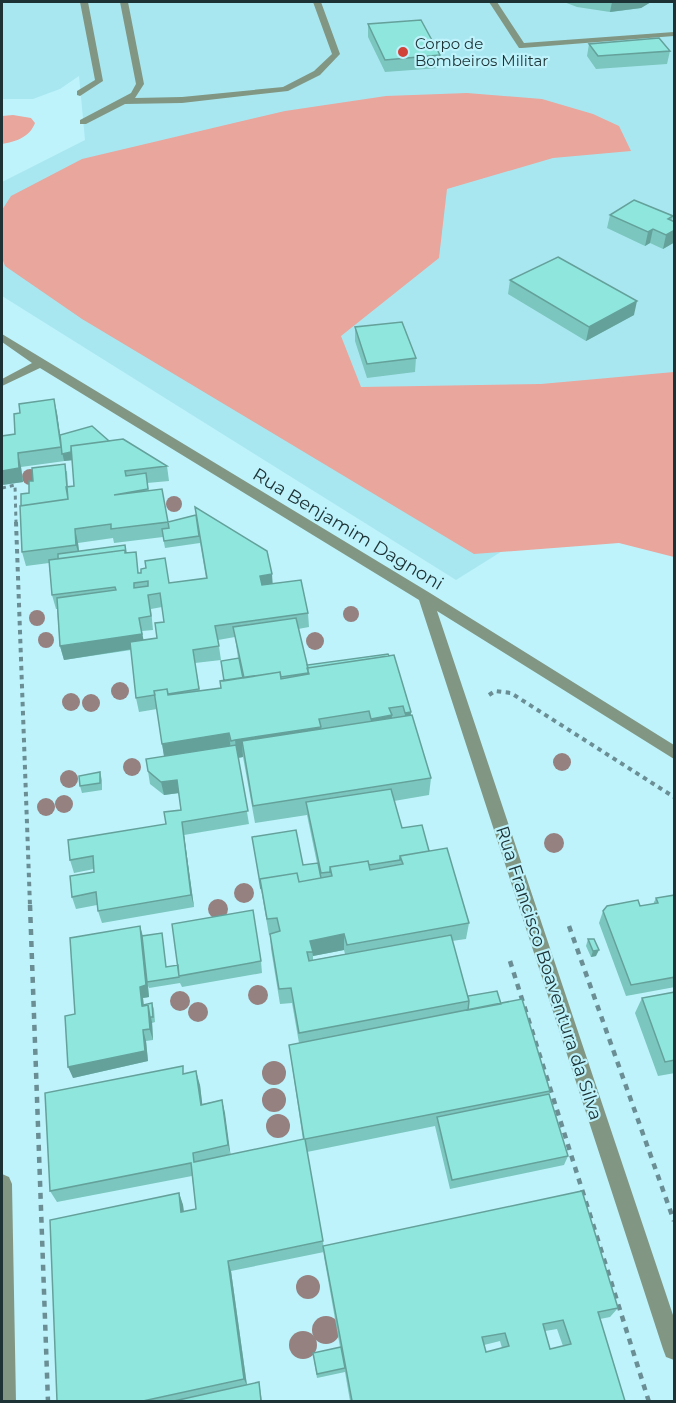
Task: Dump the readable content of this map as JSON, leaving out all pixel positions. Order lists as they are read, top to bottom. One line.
{"streets":{"street":["Rua Benjamim Dagnoni","Rua Francisco Boaventura da Silva"]},"crossings":[["Rua Benjamim Dagnoni","Rua Francisco Boaventura da Silva"]],"places":["Corpo de Bombeiros Militar"]}
